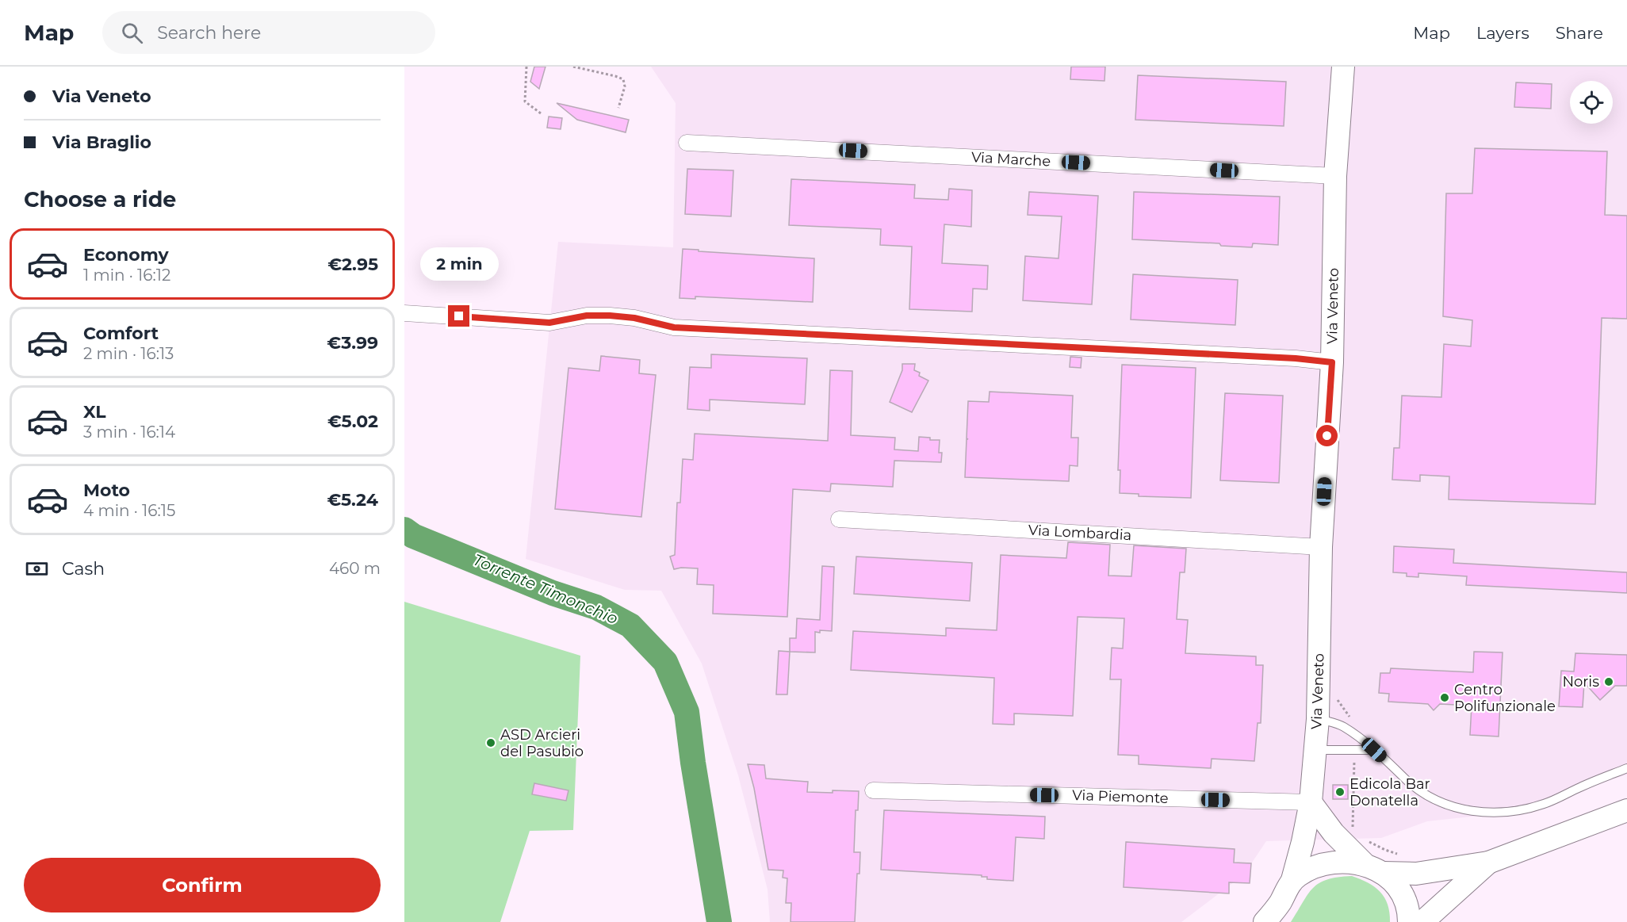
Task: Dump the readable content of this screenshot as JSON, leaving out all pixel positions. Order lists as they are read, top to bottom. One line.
{"streets":{"main road":["Via Veneto"],"street":["Via Marche","Via Lombardia","Via Piemonte"]},"crossings":[["Via Marche","Via Veneto"],["Via Veneto","Via Lombardia"],["Via Veneto","Via Piemonte"]],"water":["Torrente Timonchio"],"places":["Noris","Centro Polifunzionale","ASD Arcieri del Pasubio","Edicola Bar Donatella"],"page":{"header":"Map","search":"Search here","nav":["Map","Layers","Share"],"banner":["Via Veneto","Via Braglio"],"heading":"Choose a ride","list":[{"name":"Economy","note":"1 min · 16:12","value":"€2.95"},{"name":"Comfort","note":"2 min · 16:13","value":"€3.99"},{"name":"XL","note":"3 min · 16:14","value":"€5.02"},{"name":"Moto","note":"4 min · 16:15","value":"€5.24"}],"bubble":"2 min","pay":["Cash","460 m"],"buttons":"Confirm"}}
